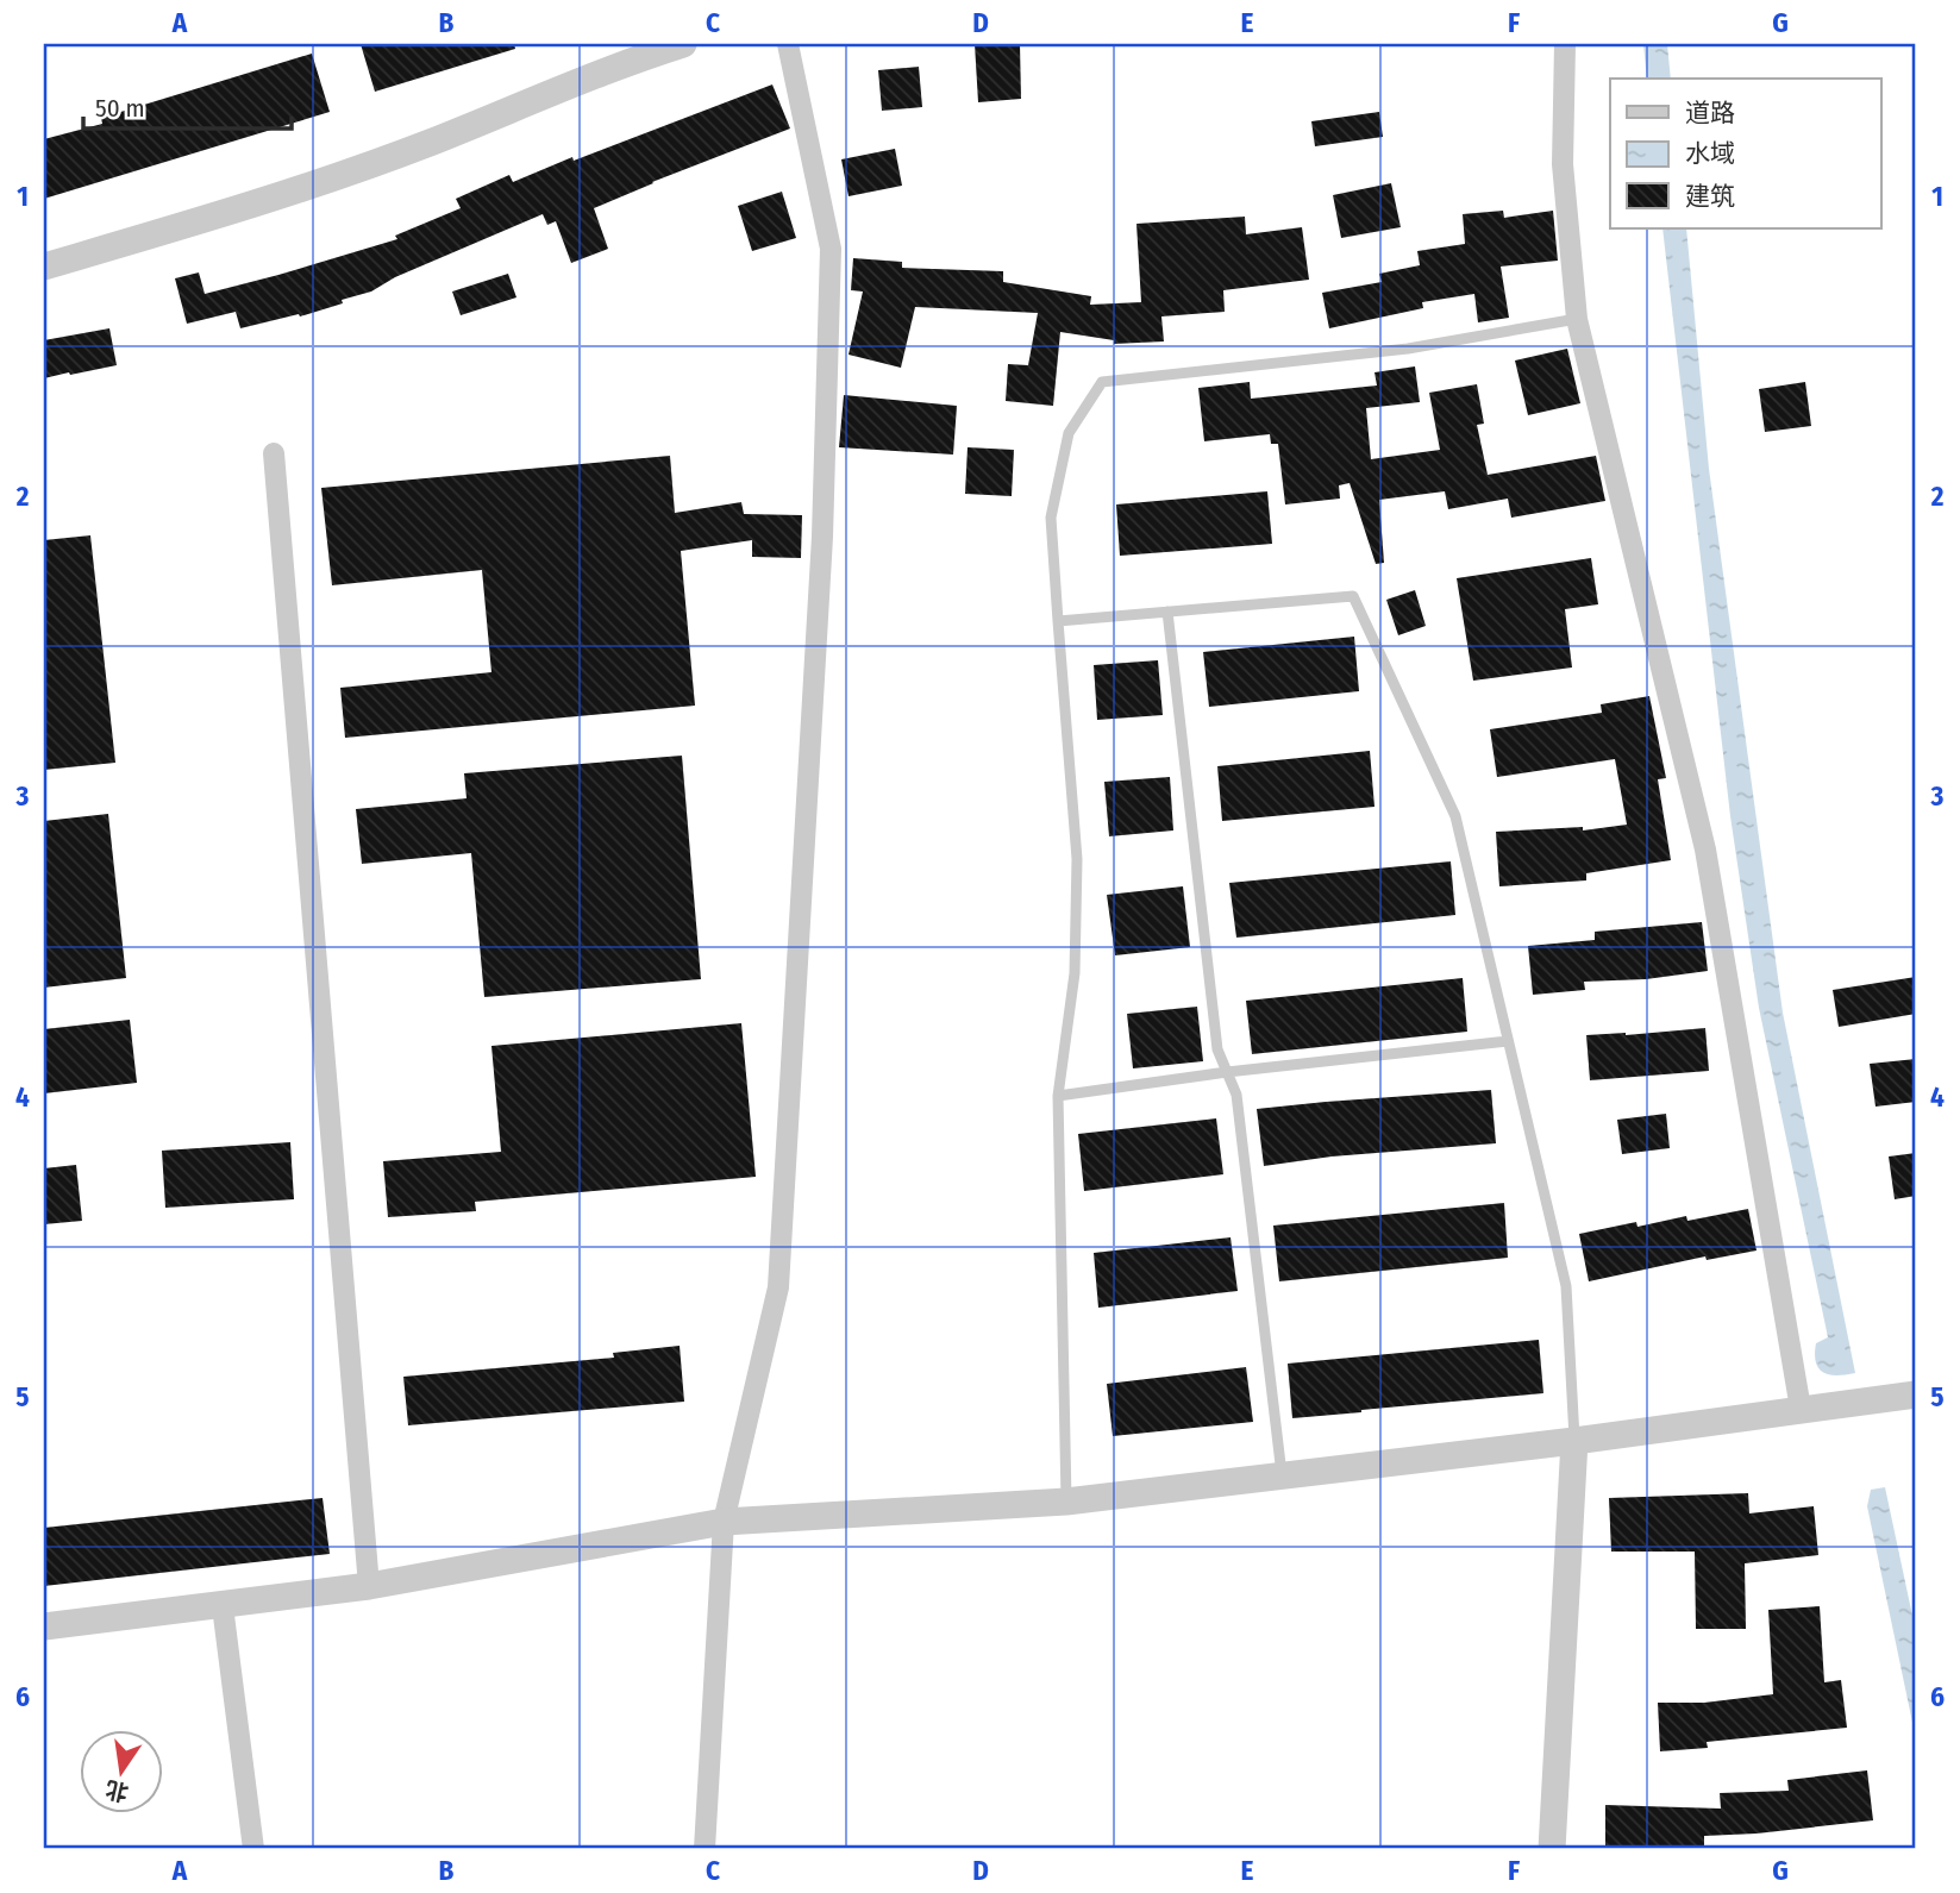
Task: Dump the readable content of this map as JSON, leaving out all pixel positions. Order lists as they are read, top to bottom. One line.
{"legend":["道路","水域","建筑"],"scale_bar":"50 m","north":"bottom","grid":{"columns":["A","B","C","D","E","F","G"],"rows":["1","2","3","4","5","6"]}}
